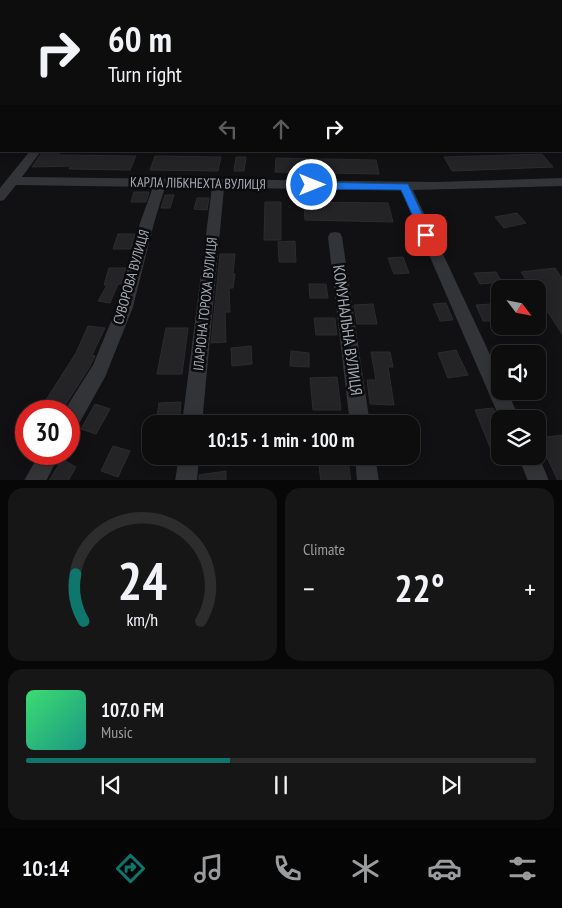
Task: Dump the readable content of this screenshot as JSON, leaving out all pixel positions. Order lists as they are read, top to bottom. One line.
{"streets":{"street":["КАРЛА ЛІБКНЕХТА ВУЛИЦЯ","СУВОРОВА ВУЛИЦЯ","ІЛАРІОНА ГОРОХА ВУЛИЦЯ","КОМУНАЛЬНА ВУЛИЦЯ"]},"crossings":[["КАРЛА ЛІБКНЕХТА ВУЛИЦЯ","СУВОРОВА ВУЛИЦЯ"],["КАРЛА ЛІБКНЕХТА ВУЛИЦЯ","ІЛАРІОНА ГОРОХА ВУЛИЦЯ"]],"north":"bottom right","page":{"turn":["60 m","Turn right"],"limit":"30","trip":"10:15 · 1 min · 100 m","tile":"Climate","heat":["−","22°","+"],"song":["107.0 FM","Music"],"tabs":"10:14","gauge":["24","km/h"]}}
